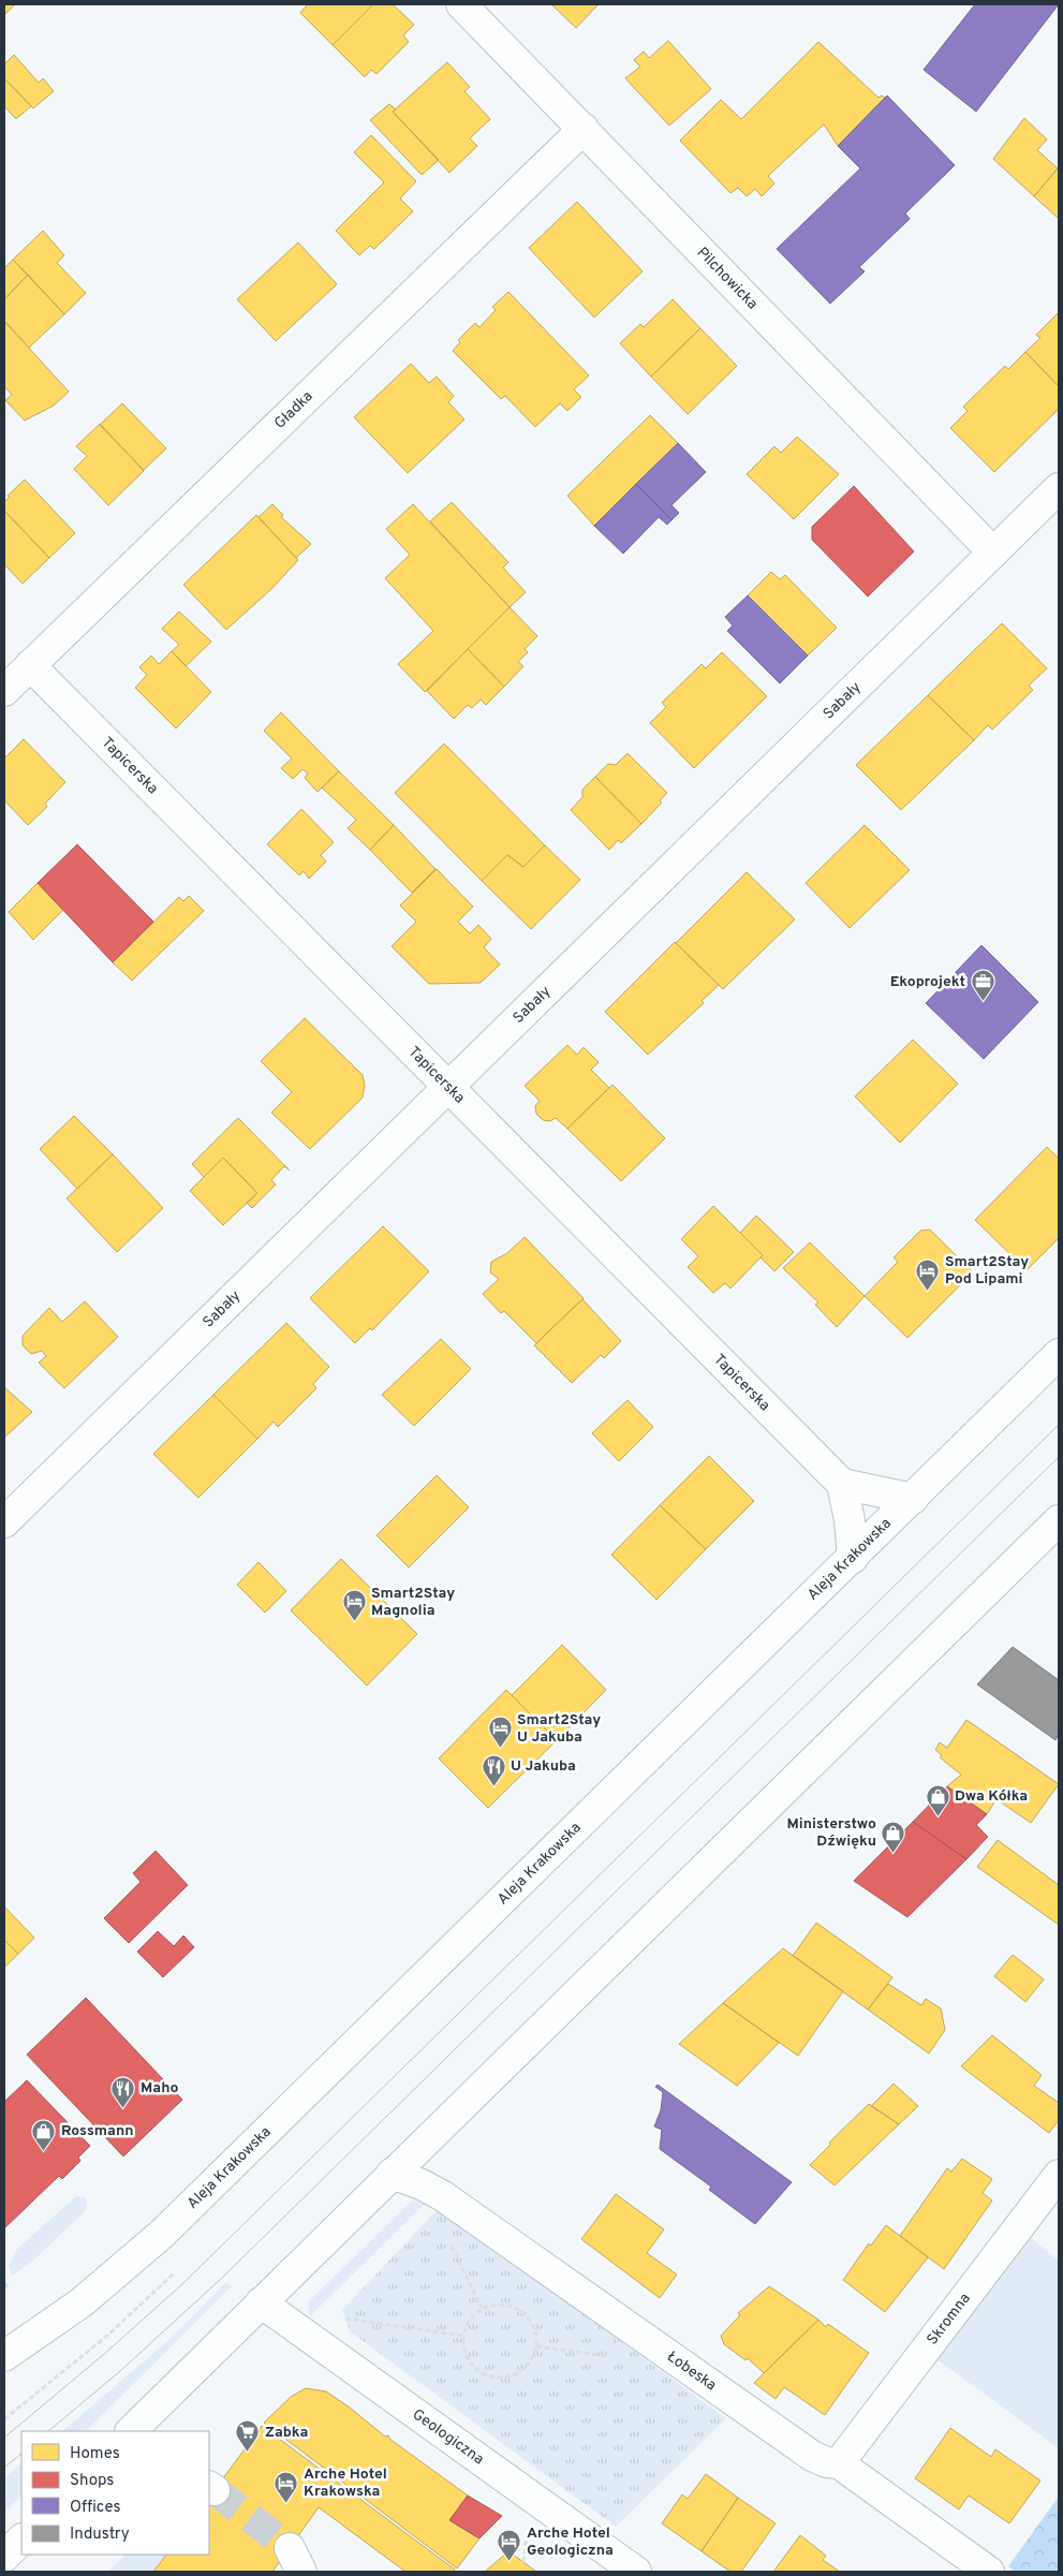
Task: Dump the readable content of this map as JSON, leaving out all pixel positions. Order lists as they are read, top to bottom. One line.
{"streets":{"street":["Pilchowicka","Gładka","Sabały","Tapicerska","Aleja Krakowska","Skromna","Łobeska","Geologiczna"]},"crossings":[["Pilchowicka","Gładka"],["Pilchowicka","Sabały"],["Gładka","Tapicerska"],["Sabały","Tapicerska"],["Skromna","Łobeska"]],"places":{"office":["Ekoprojekt"],"hotel":["Smart2Stay Pod Lipami","Smart2Stay Magnolia","Smart2Stay U Jakuba","Arche Hotel Krakowska","Arche Hotel Geologiczna"],"restaurant":["U Jakuba","Maho"],"shop":["Dwa Kółka","Ministerstwo Dźwięku","Rossmann"],"supermarket":["Zabka"]},"legend":["Homes","Shops","Offices","Industry"]}
